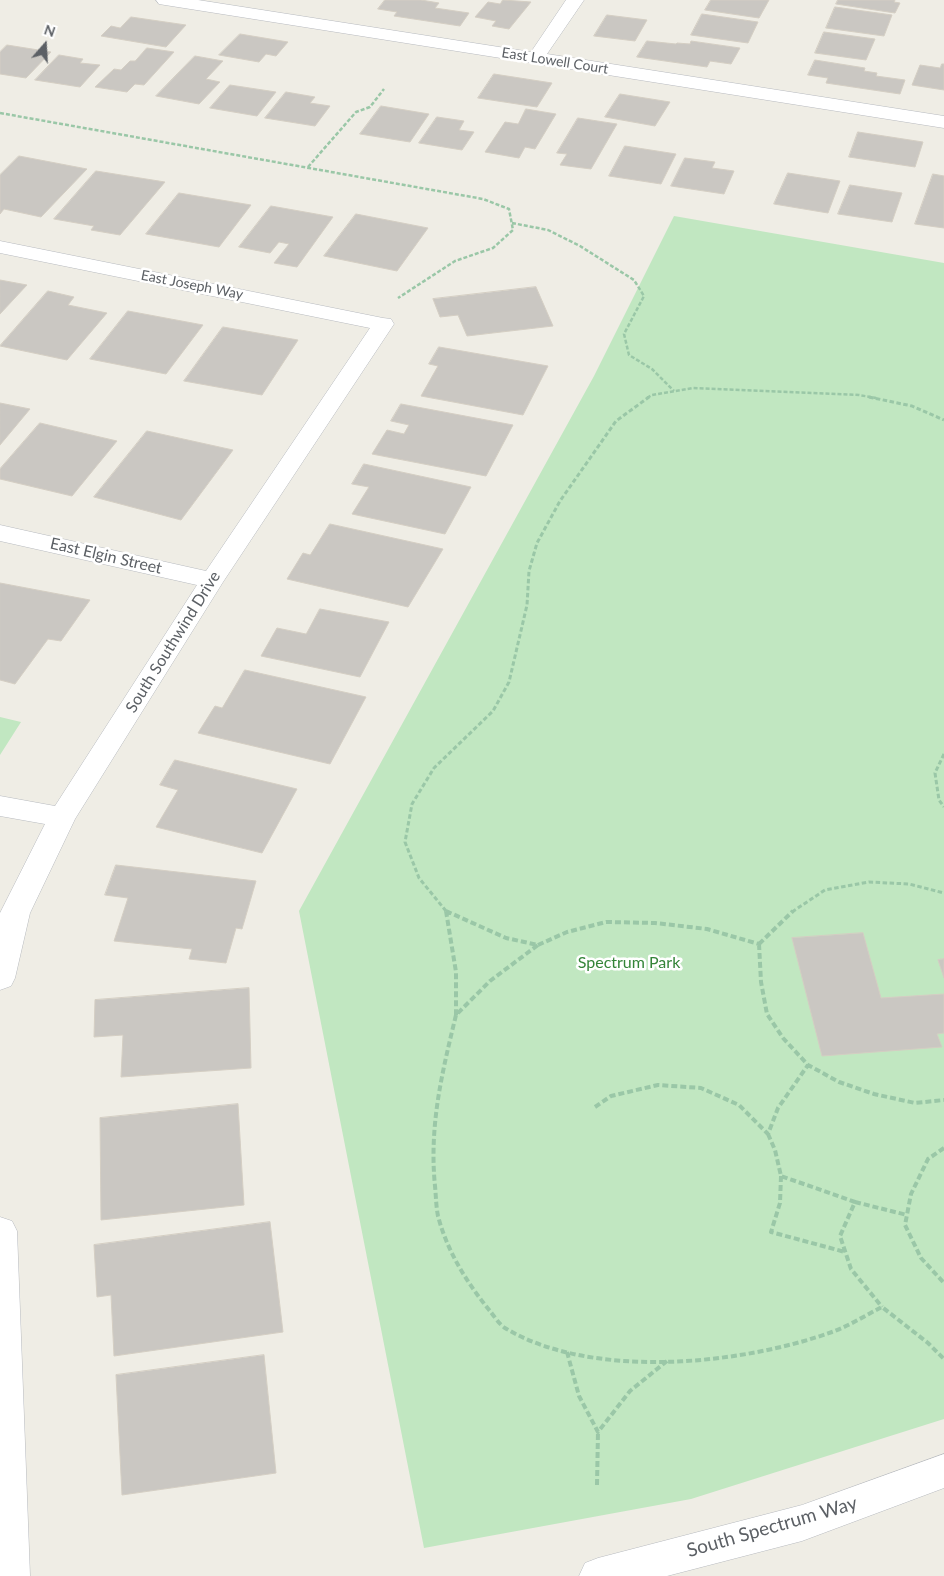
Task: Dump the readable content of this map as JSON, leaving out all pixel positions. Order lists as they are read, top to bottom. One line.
{"streets":{"street":["East Lowell Court","East Joseph Way","East Elgin Street","South Southwind Drive","South Spectrum Way"]},"crossings":[["East Joseph Way","South Southwind Drive"],["East Elgin Street","South Southwind Drive"]],"parks":["Spectrum Park"],"north":"top"}
